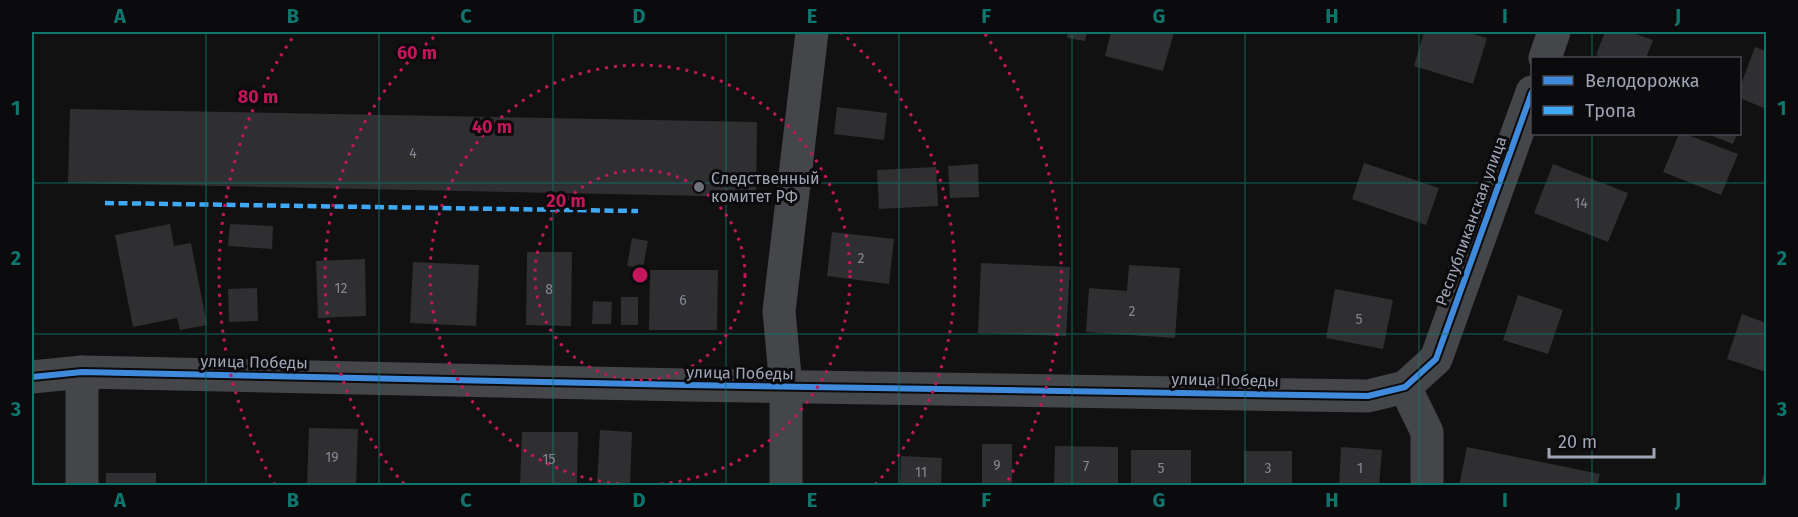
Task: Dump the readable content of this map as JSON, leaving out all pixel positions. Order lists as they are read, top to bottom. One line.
{"streets":{"street":["Республиканская улица","улица Победы"]},"crossings":[["Республиканская улица","улица Победы"]],"places":["Следственный комитет РФ"],"house_numbers":["4","14","2","12","8","6","2","5","19","15","9","7","5","3","1","11"],"legend":["Велодорожка","Тропа"],"scale_bar":"20 m","grid":{"columns":["A","B","C","D","E","F","G","H","I","J"],"rows":["1","2","3"]},"rings":["60 m","80 m","40 m","20 m"]}
